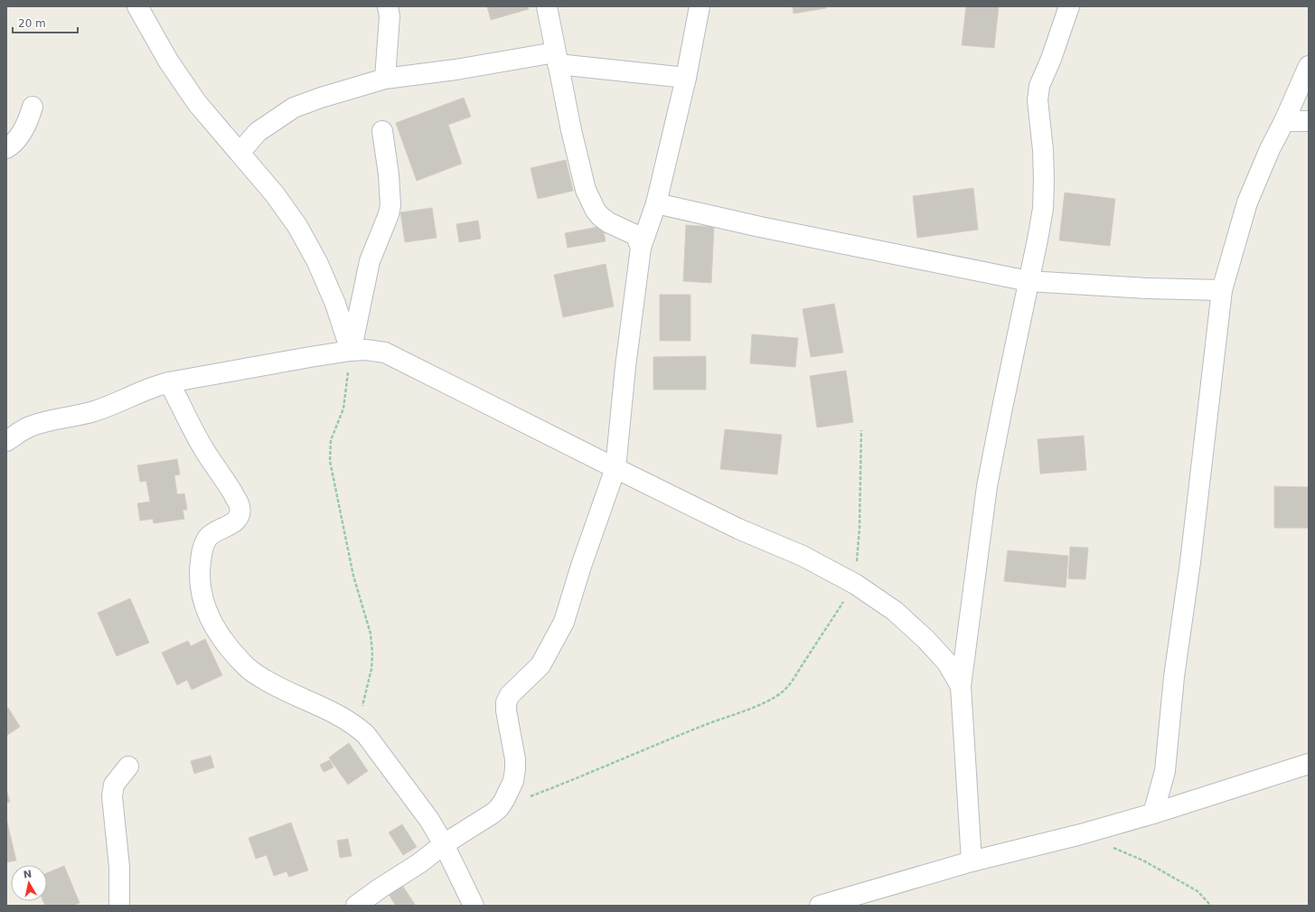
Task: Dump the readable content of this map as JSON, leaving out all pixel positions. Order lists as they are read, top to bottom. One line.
{"scale_bar":"20 m","north":"top"}
